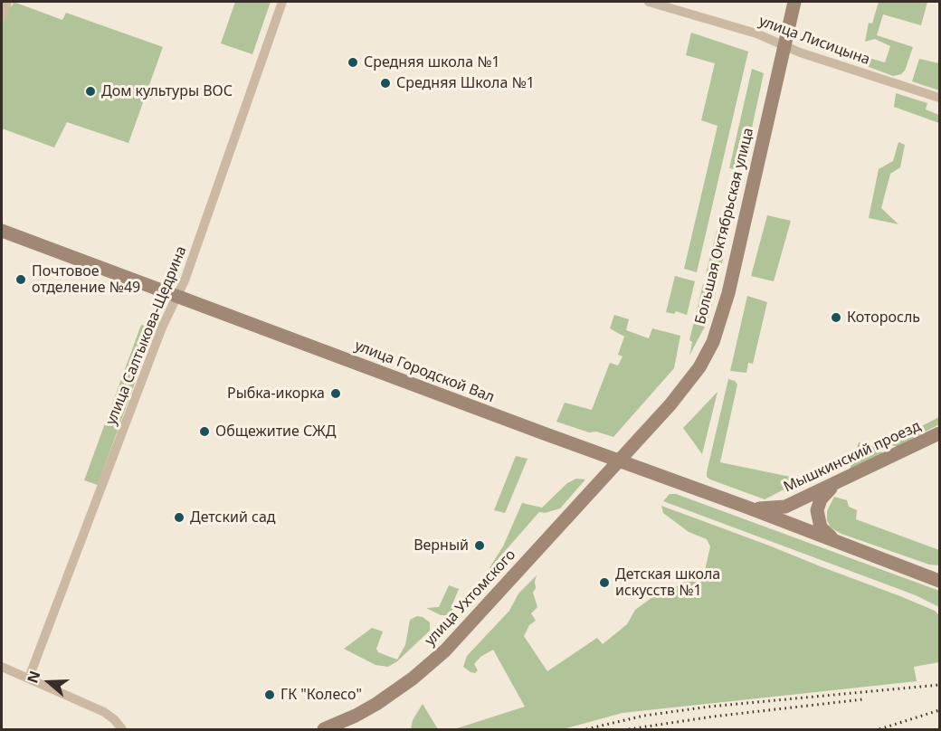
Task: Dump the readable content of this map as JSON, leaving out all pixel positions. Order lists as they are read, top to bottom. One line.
{"streets":{"main road":["Большая Октябрьская улица","улица Городской Вал","Мышкинский проезд","улица Ухтомского"],"street":["улица Лисицына","улица Салтыкова-Щедрина"]},"crossings":[["улица Лисицына","Большая Октябрьская улица"],["Большая Октябрьская улица","улица Городской Вал"],["Большая Октябрьская улица","улица Ухтомского"],["улица Салтыкова-Щедрина","улица Городской Вал"],["улица Городской Вал","Мышкинский проезд"],["улица Городской Вал","улица Ухтомского"]],"places":["Средняя школа №1","Средняя Школа №1","Дом культуры ВОС","Почтовое отделение №49","Которосль","Рыбка-икорка","Общежитие СЖД","Детский сад","Верный","Детская школа искусств №1","ГК \"Колесо\""],"north":"left"}
